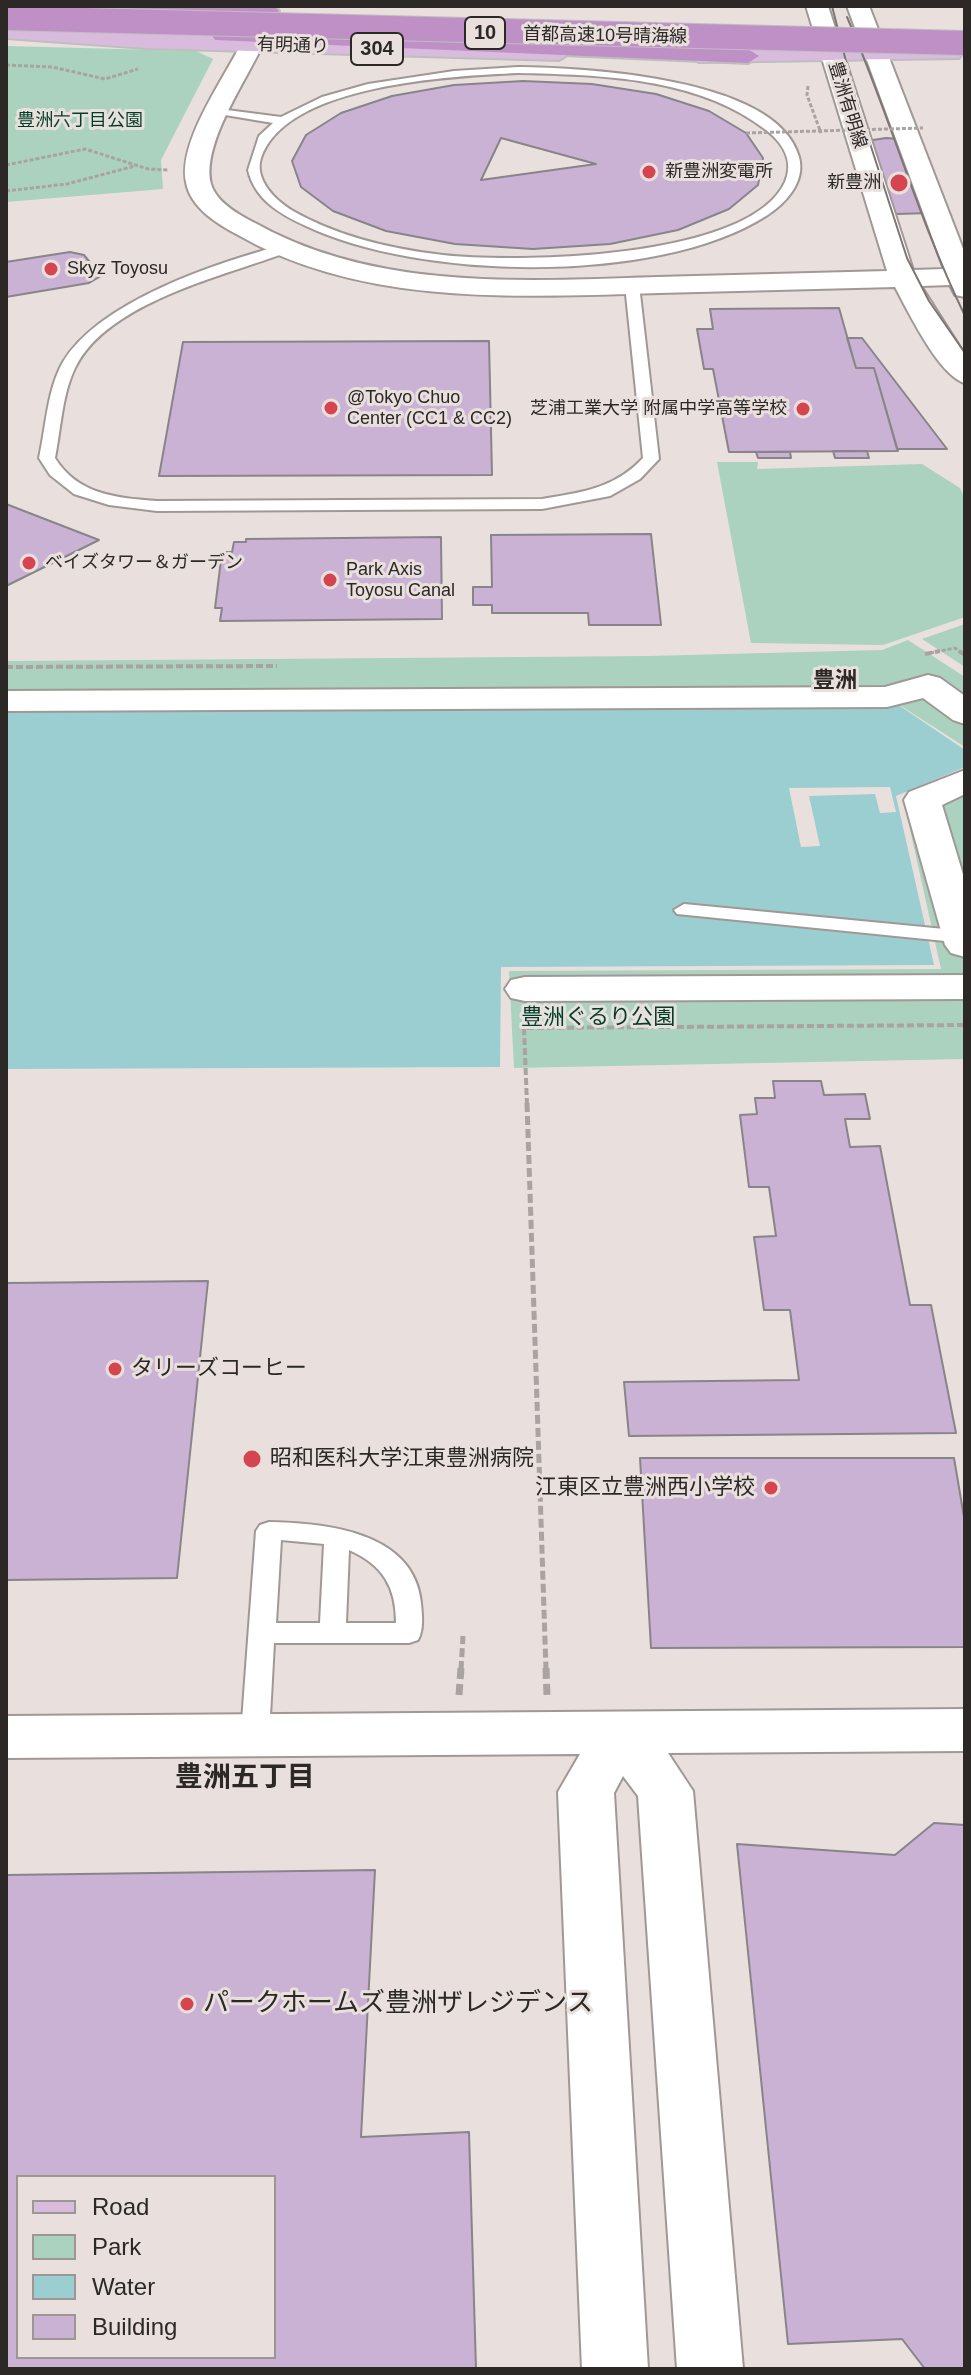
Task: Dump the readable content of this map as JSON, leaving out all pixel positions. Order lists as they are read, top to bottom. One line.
{"streets":{"highway":["10","首都高速10号晴海線"],"main road":["有明通り","304"],"street":["豊洲有明線"]},"crossings":[["10","有明通り"],["首都高速10号晴海線","有明通り"],["有明通り","豊洲有明線"]],"districts":["豊洲","豊洲五丁目"],"parks":["豊洲六丁目公園","豊洲ぐるり公園"],"places":["新豊洲変電所","新豊洲","Skyz Toyosu","@Tokyo Chuo Center (CC1 & CC2)","芝浦工業大学 附属中学高等学校","ベイズタワー＆ガーデン","Park Axis Toyosu Canal","タリーズコーヒー","昭和医科大学江東豊洲病院","江東区立豊洲西小学校","パークホームズ豊洲ザレジデンス"],"legend":["Road","Park","Water","Building"]}
